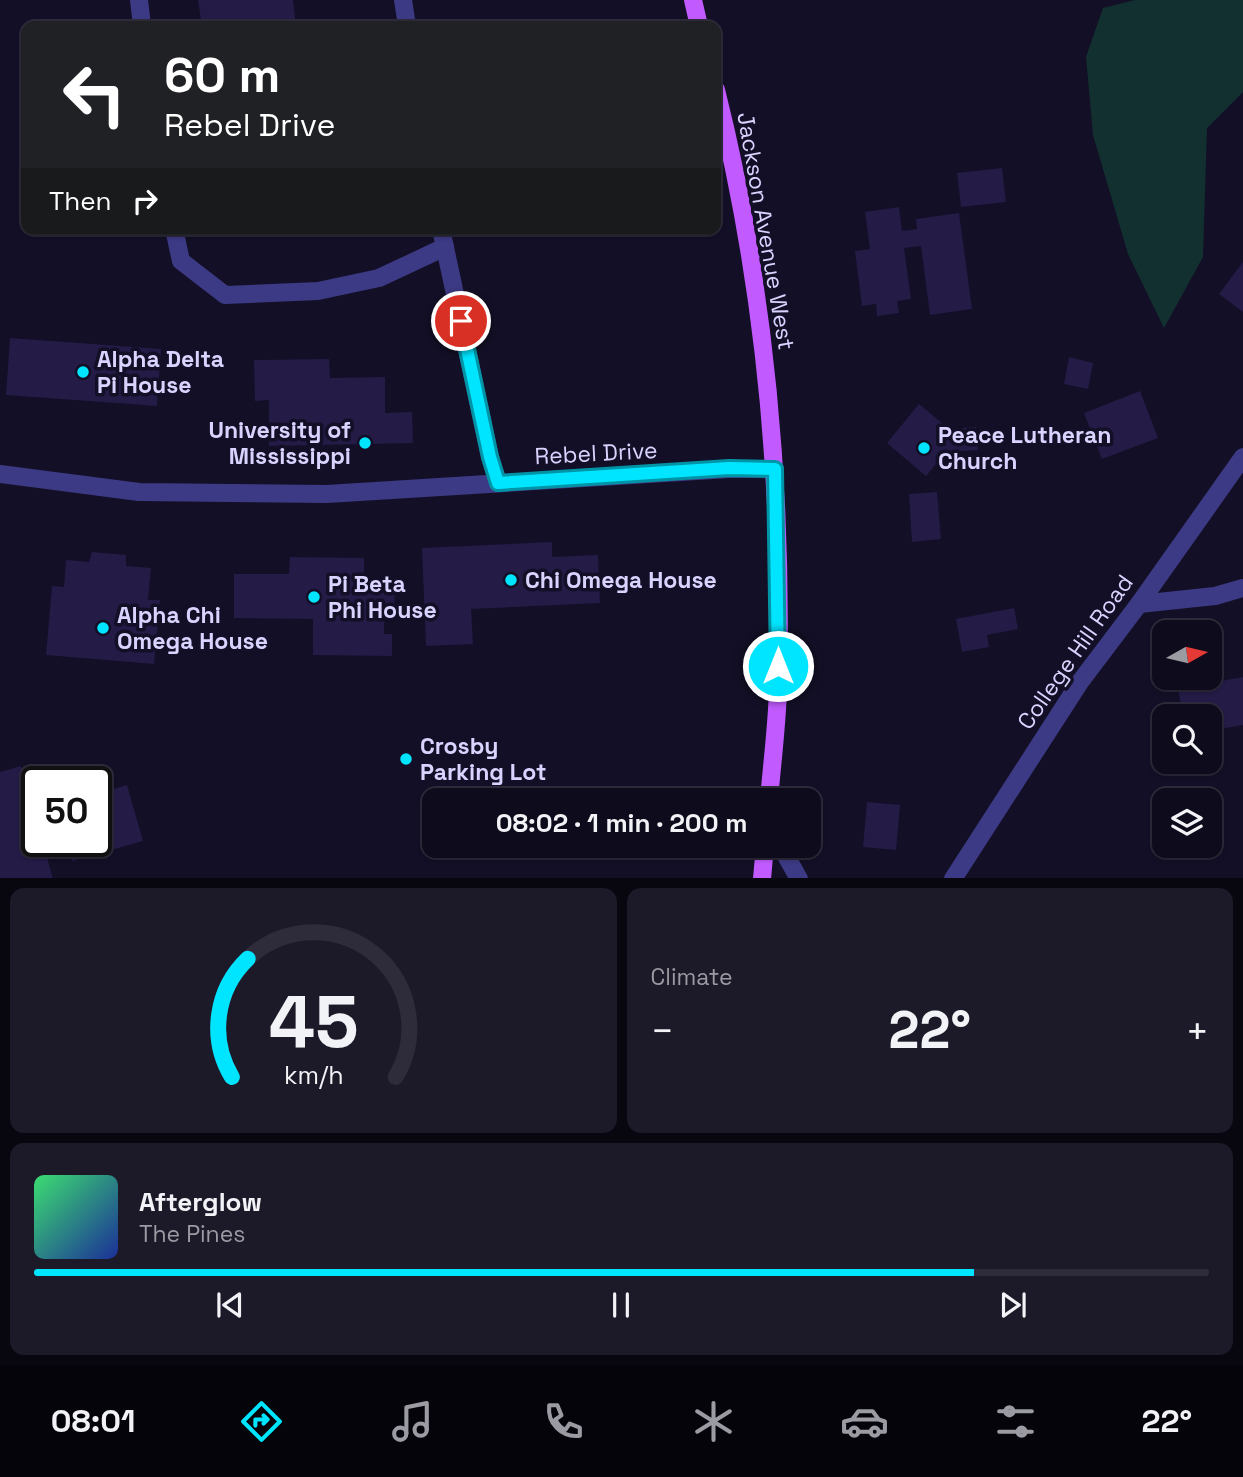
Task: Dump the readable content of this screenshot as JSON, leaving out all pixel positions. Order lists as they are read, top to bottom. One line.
{"streets":{"main road":["Jackson Avenue West"],"street":["Rebel Drive","College Hill Road"]},"crossings":[["Jackson Avenue West","Rebel Drive"]],"places":["Alpha Delta Pi House","University of Mississippi","Peace Lutheran Church","Chi Omega House","Pi Beta Phi House","Alpha Chi Omega House","Crosby Parking Lot"],"north":"right","page":{"turn":["60 m","Rebel Drive"],"then":"Then","limit":"50","trip":"08:02 · 1 min · 200 m","tile":"Climate","heat":["−","22°","+"],"song":["Afterglow","The Pines"],"tabs":["08:01","22°"],"gauge":["45","km/h"]}}
